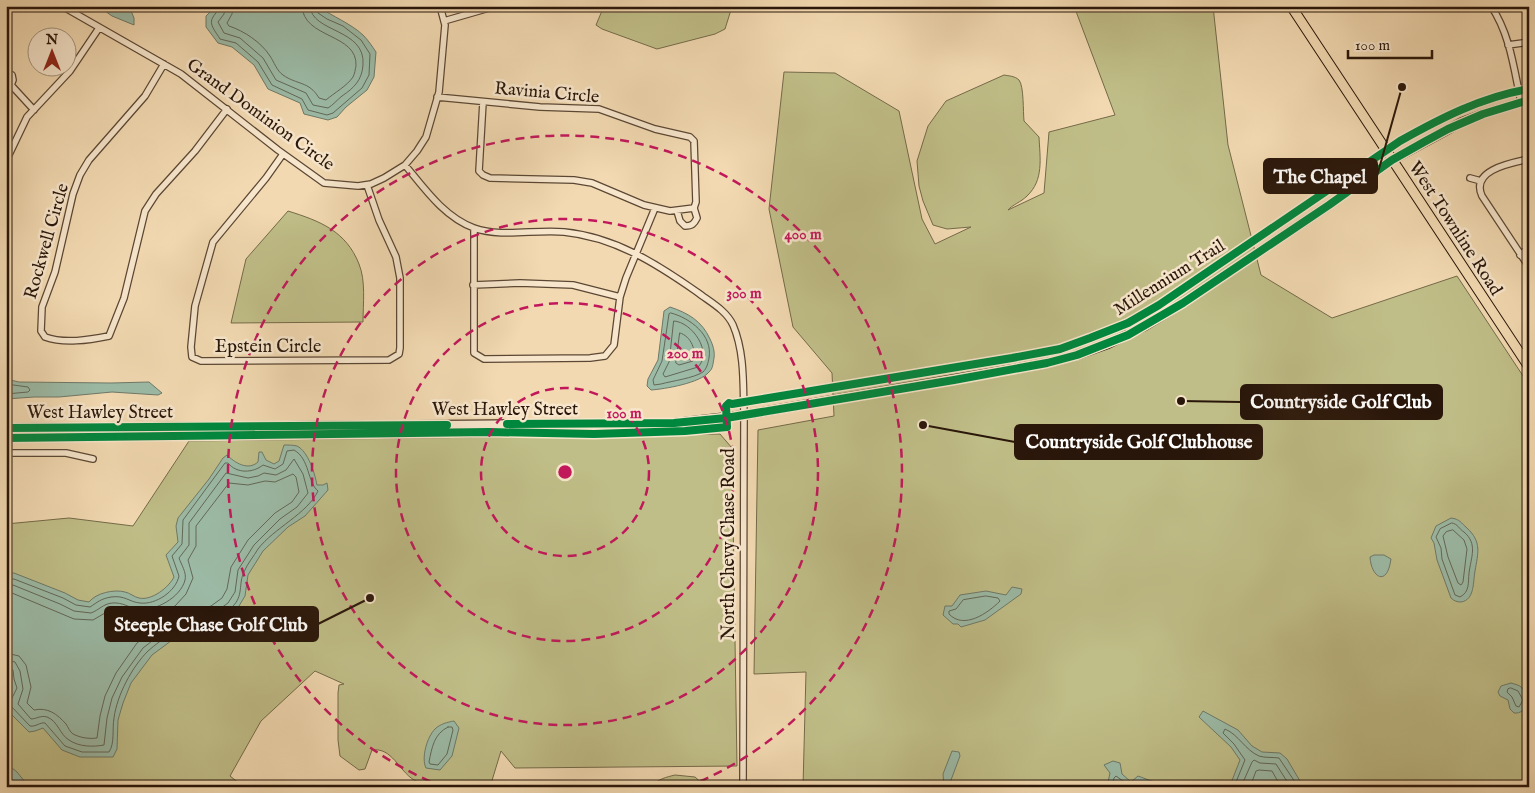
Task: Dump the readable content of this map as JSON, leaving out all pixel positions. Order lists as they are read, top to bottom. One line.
{"streets":{"main road":["West Townline Road"],"street":["Ravinia Circle","Grand Dominion Circle","Rockwell Circle","Epstein Circle","West Hawley Street","North Chevy Chase Road"],"cycle path":["Millennium Trail"]},"crossings":[["Ravinia Circle","Grand Dominion Circle"],["Grand Dominion Circle","Rockwell Circle"],["Grand Dominion Circle","Epstein Circle"],["Grand Dominion Circle","North Chevy Chase Road"],["West Townline Road","West Hawley Street"],["West Hawley Street","North Chevy Chase Road"]],"places":["The Chapel","Countryside Golf Club","Countryside Golf Clubhouse","Steeple Chase Golf Club"],"scale_bar":"100 m","north":"top","rings":["400 m","300 m","200 m","100 m"]}
